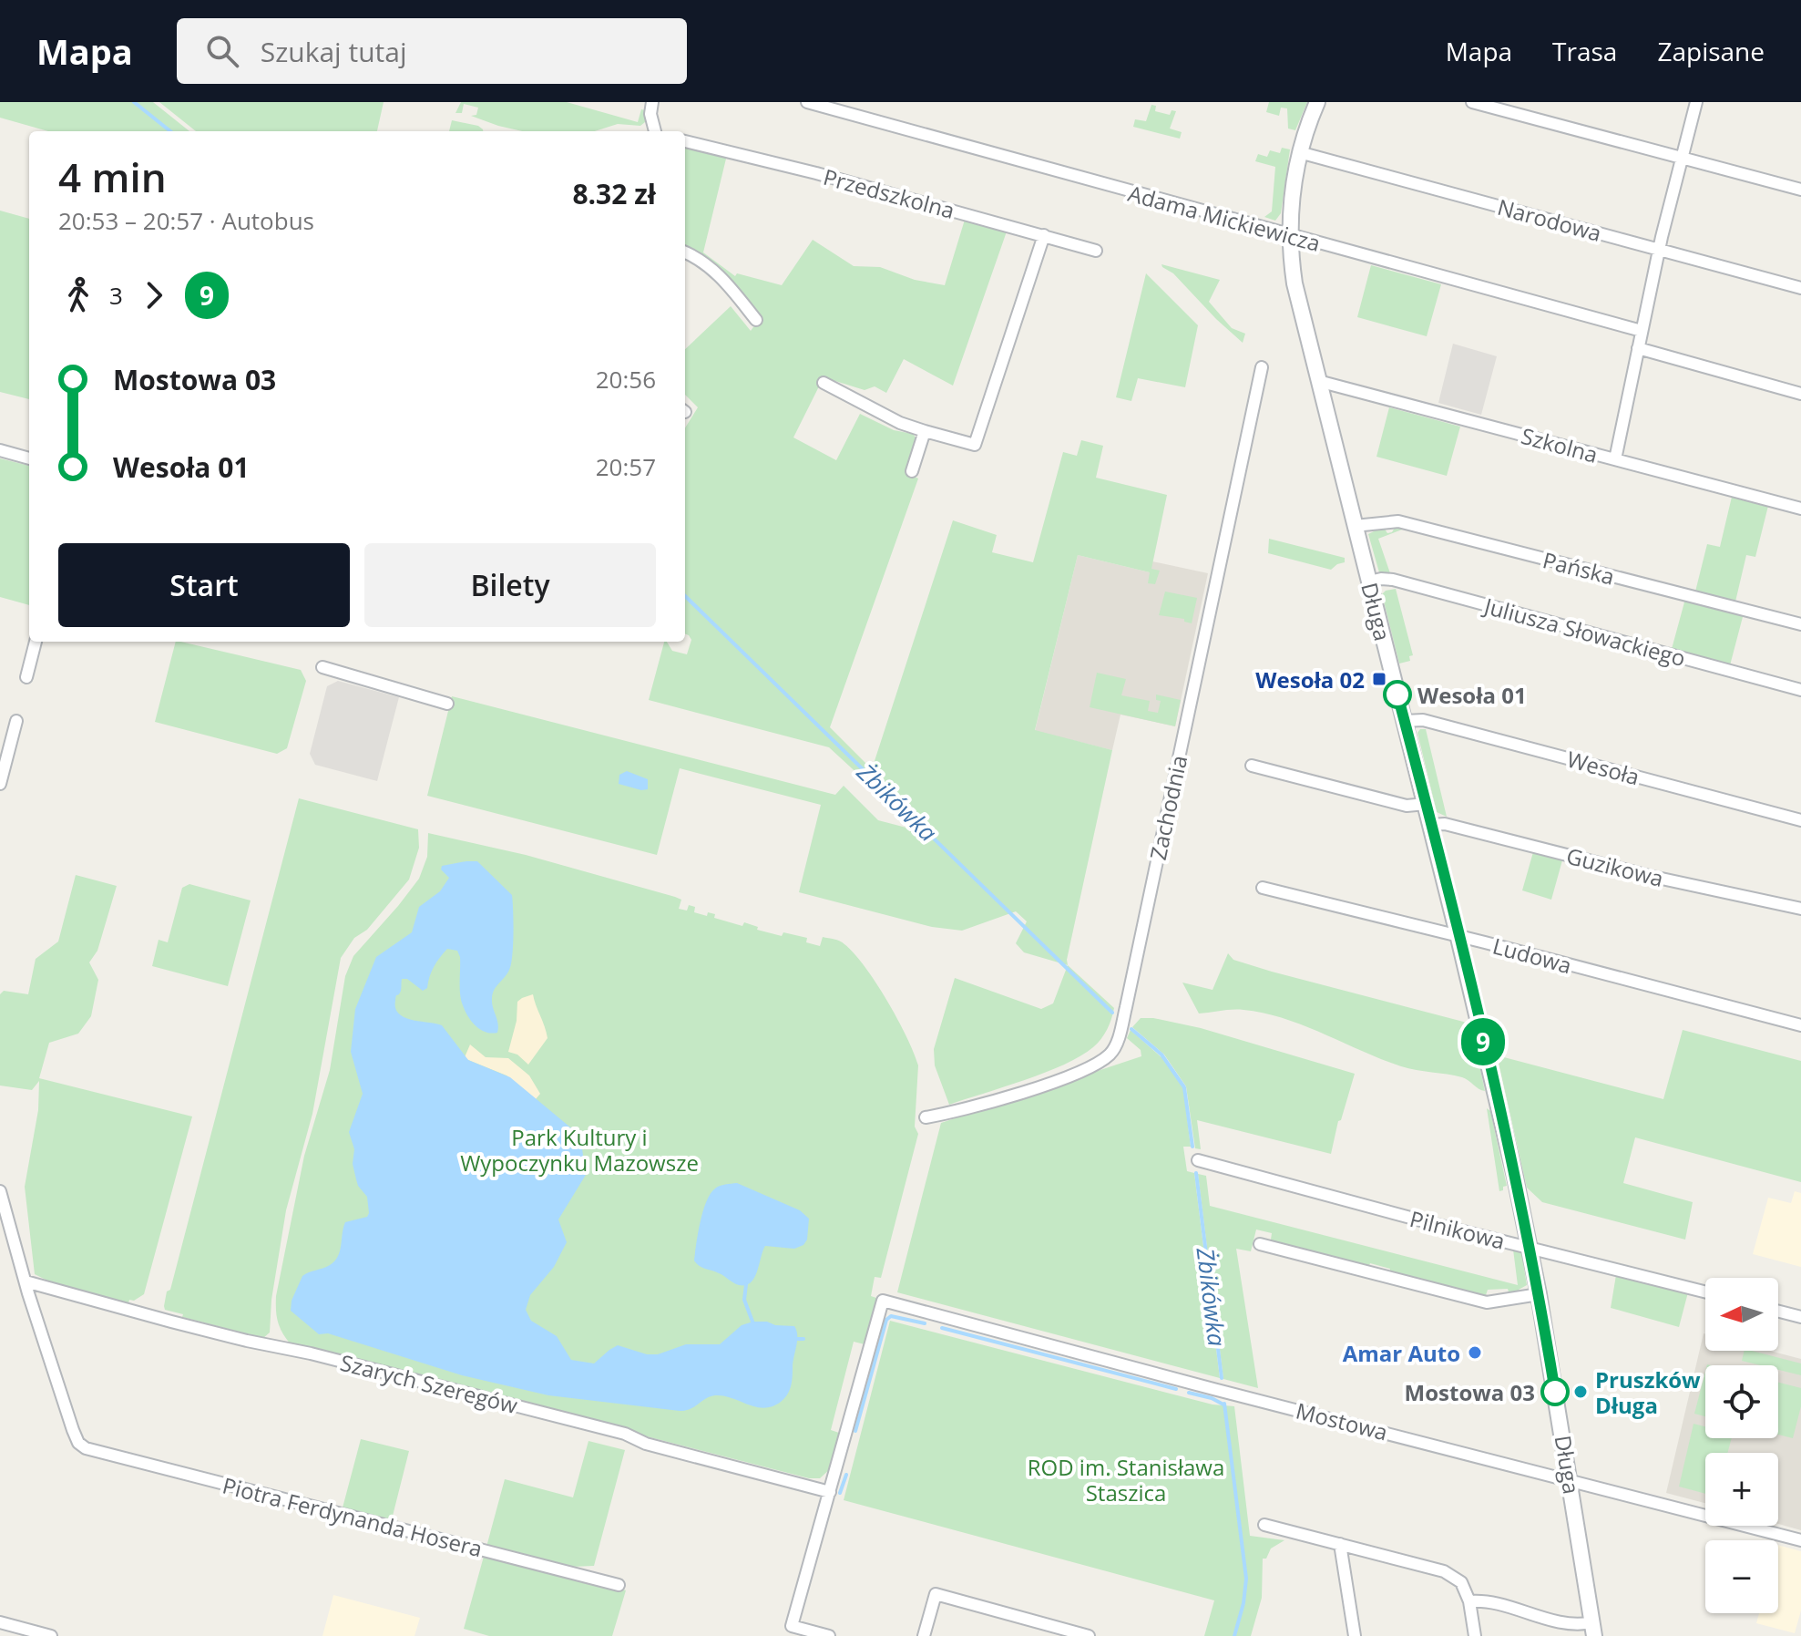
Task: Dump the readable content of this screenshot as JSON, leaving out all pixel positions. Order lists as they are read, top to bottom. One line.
{"streets":{"street":["Przedszkolna","Adama Mickiewicza","Narodowa","Szkolna","Pańska","Długa","Juliusza Słowackiego","Wesoła","Zachodnia","Guzikowa","Ludowa","Pilnikowa","Szarych Szeregów","Mostowa","Piotra Ferdynanda Hosera"]},"crossings":[["Adama Mickiewicza","Długa"],["Narodowa","Długa"],["Szkolna","Długa"],["Pańska","Długa"],["Długa","Juliusza Słowackiego"],["Długa","Wesoła"],["Długa","Guzikowa"],["Długa","Ludowa"],["Długa","Pilnikowa"],["Długa","Mostowa"],["Szarych Szeregów","Mostowa"],["Szarych Szeregów","Piotra Ferdynanda Hosera"]],"water":["Żbikówka"],"parks":["Park Kultury i Wypoczynku Mazowsze","ROD im. Stanisława Staszica"],"places":{"transit":["Wesoła 02"],"other":["Wesoła 01","Amar Auto","Mostowa 03","Pruszków Długa"]},"lines":["bus line 9"],"north":"left","page":{"header":"Mapa","search":"Szukaj tutaj","nav":["Mapa","Trasa","Zapisane"],"on_map":"9","heading":["4 min","20:53 – 20:57 · Autobus","8.32 zł"],"legs":["3","9"],"list":[{"name":"Mostowa 03","value":"20:56"},{"name":"Wesoła 01","value":"20:57"}],"buttons":["Start","Bilety"],"map_buttons":["+","−"]}}
